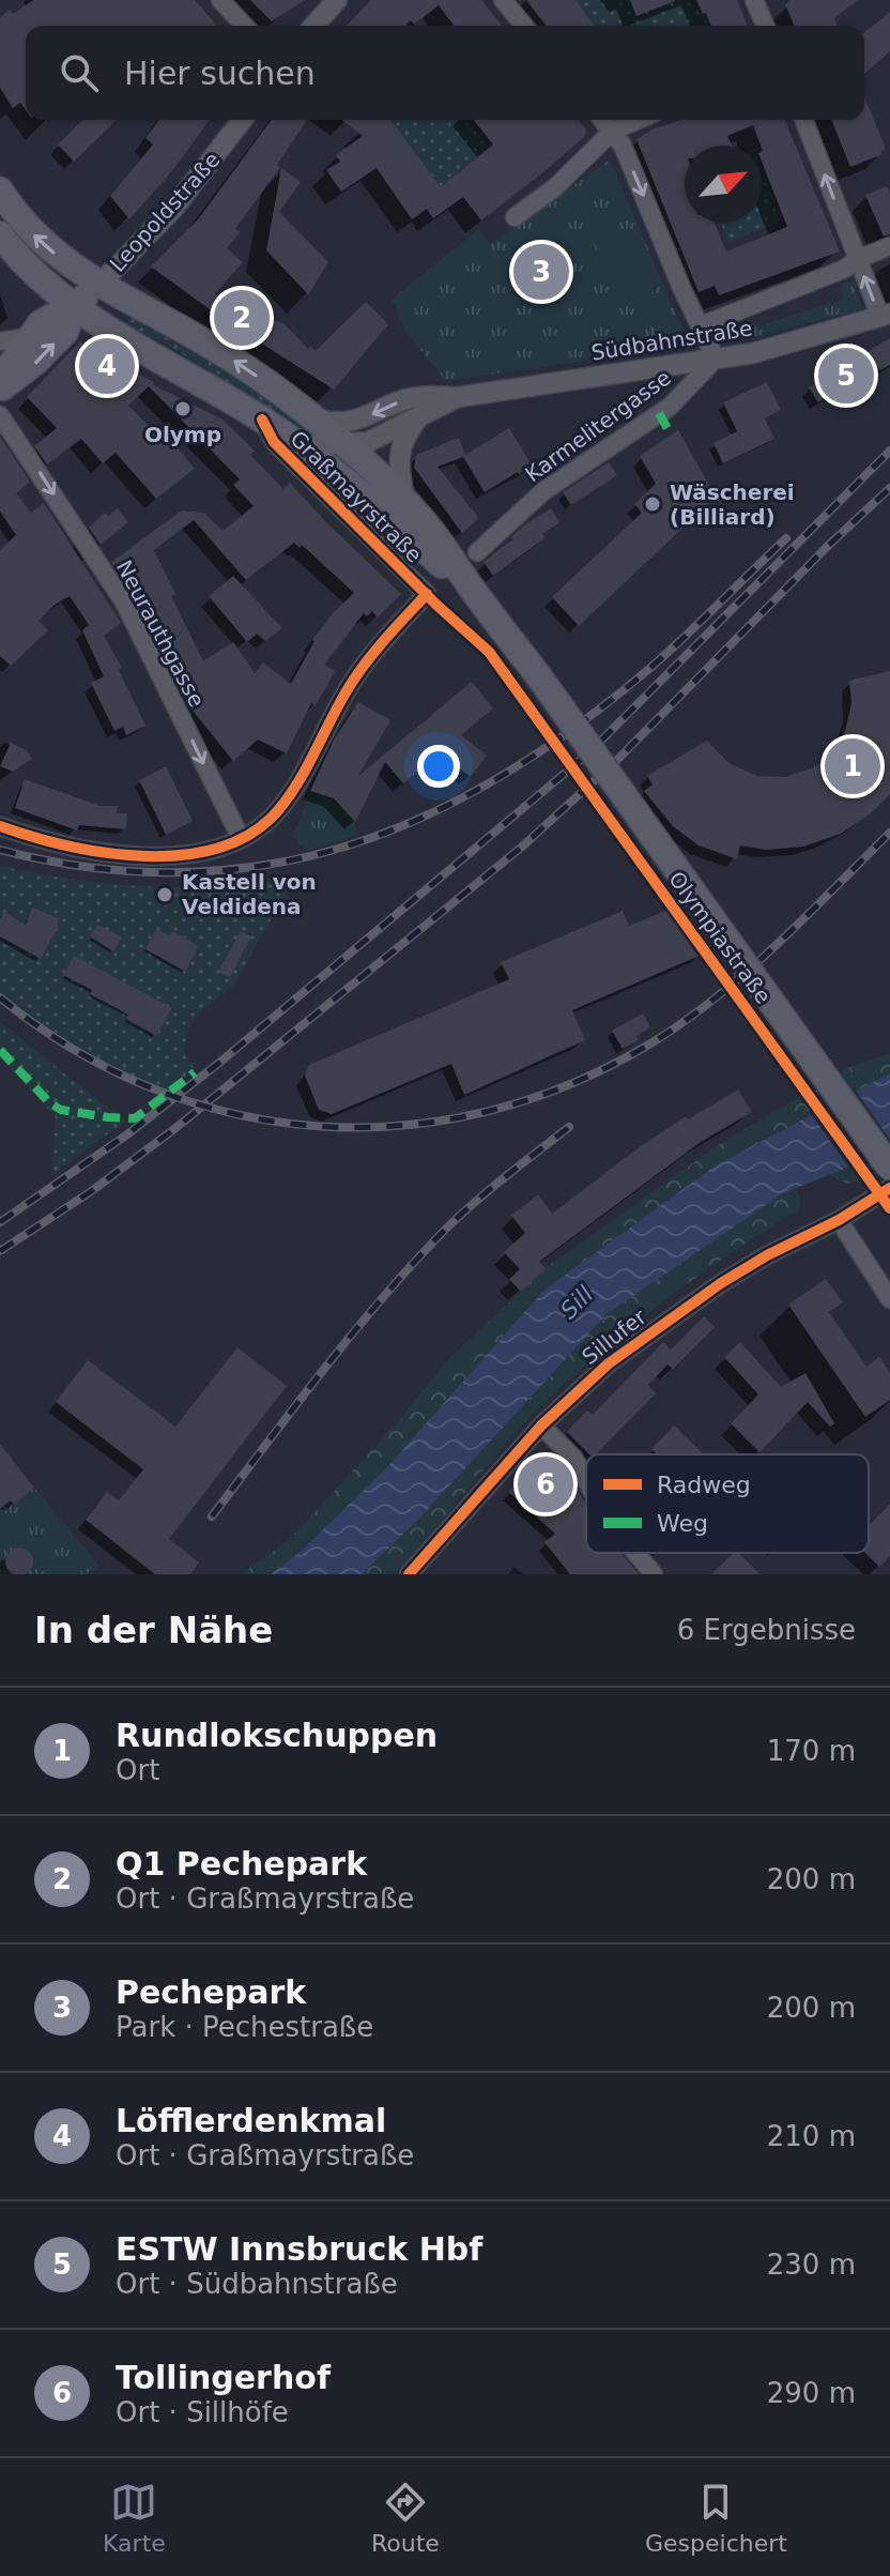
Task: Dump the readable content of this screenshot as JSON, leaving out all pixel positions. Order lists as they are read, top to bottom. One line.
{"streets":{"main road":["Leopoldstraße","Graßmayrstraße","Olympiastraße"],"street":["Südbahnstraße","Karmelitergasse","Neurauthgasse","Sillufer"]},"crossings":[["Leopoldstraße","Graßmayrstraße"],["Südbahnstraße","Karmelitergasse"],["Graßmayrstraße","Neurauthgasse"],["Graßmayrstraße","Olympiastraße"]],"one_way":["Neurauthgasse"],"water":["Sill"],"places":["Olymp","Wäscherei (Billiard)","Kastell von Veldidena"],"legend":["Radweg","Weg"],"north":"top right","page":{"search":"Hier suchen","pins":["3","2","4","5","1","6"],"heading":["In der Nähe","6 Ergebnisse"],"list":[{"mark":"1","name":"Rundlokschuppen","note":"Ort","value":"170 m"},{"mark":"2","name":"Q1 Pechepark","note":"Ort · Graßmayrstraße","value":"200 m"},{"mark":"3","name":"Pechepark","note":"Park · Pechestraße","value":"200 m"},{"mark":"4","name":"Löfflerdenkmal","note":"Ort · Graßmayrstraße","value":"210 m"},{"mark":"5","name":"ESTW Innsbruck Hbf","note":"Ort · Südbahnstraße","value":"230 m"},{"mark":"6","name":"Tollingerhof","note":"Ort · Sillhöfe","value":"290 m"}],"nav":["Karte","Route","Gespeichert"]}}
